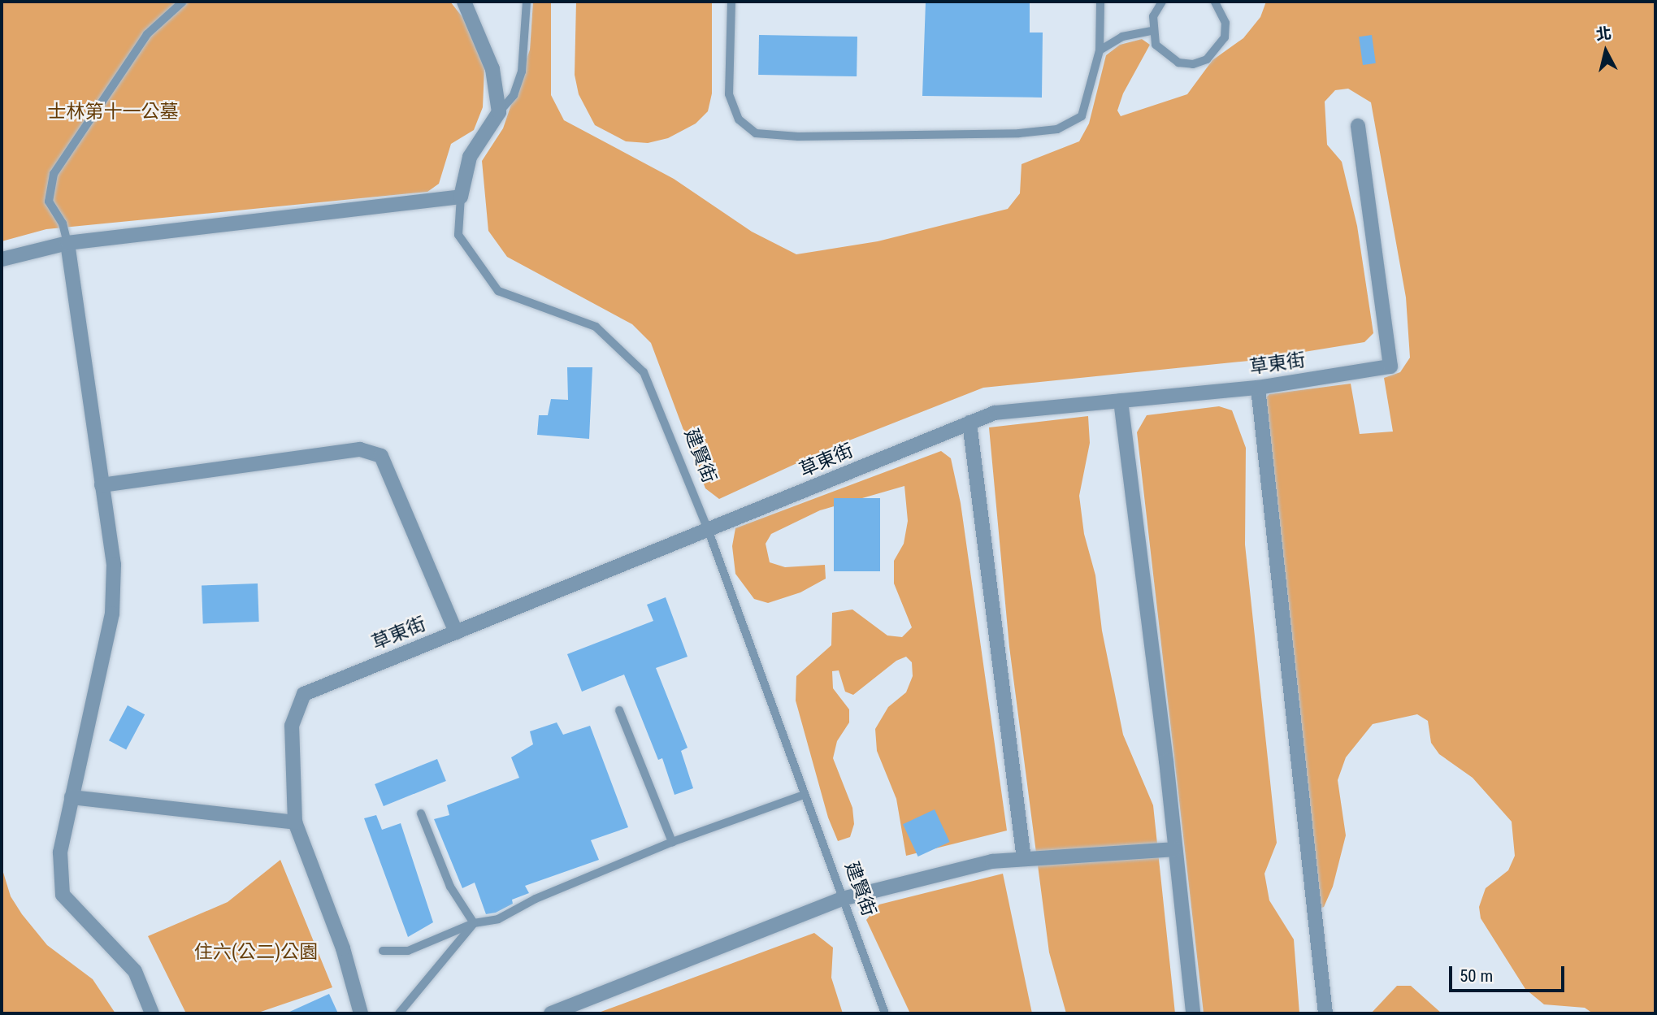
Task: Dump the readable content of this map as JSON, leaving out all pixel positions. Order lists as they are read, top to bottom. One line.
{"streets":{"street":["草東街","建賢街"]},"crossings":[["草東街","建賢街"]],"parks":["士林第十一公墓","住六(公二)公園"],"scale_bar":"50 m","north":"top"}
